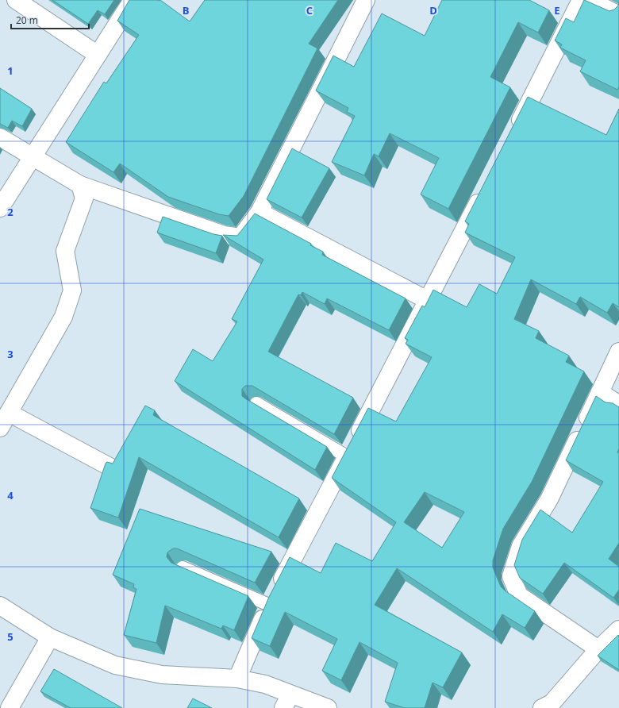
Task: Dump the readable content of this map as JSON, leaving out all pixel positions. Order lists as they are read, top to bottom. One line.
{"scale_bar":"20 m","grid":{"columns":["B","C","D","E"],"rows":["1","2","3","4","5"]}}
